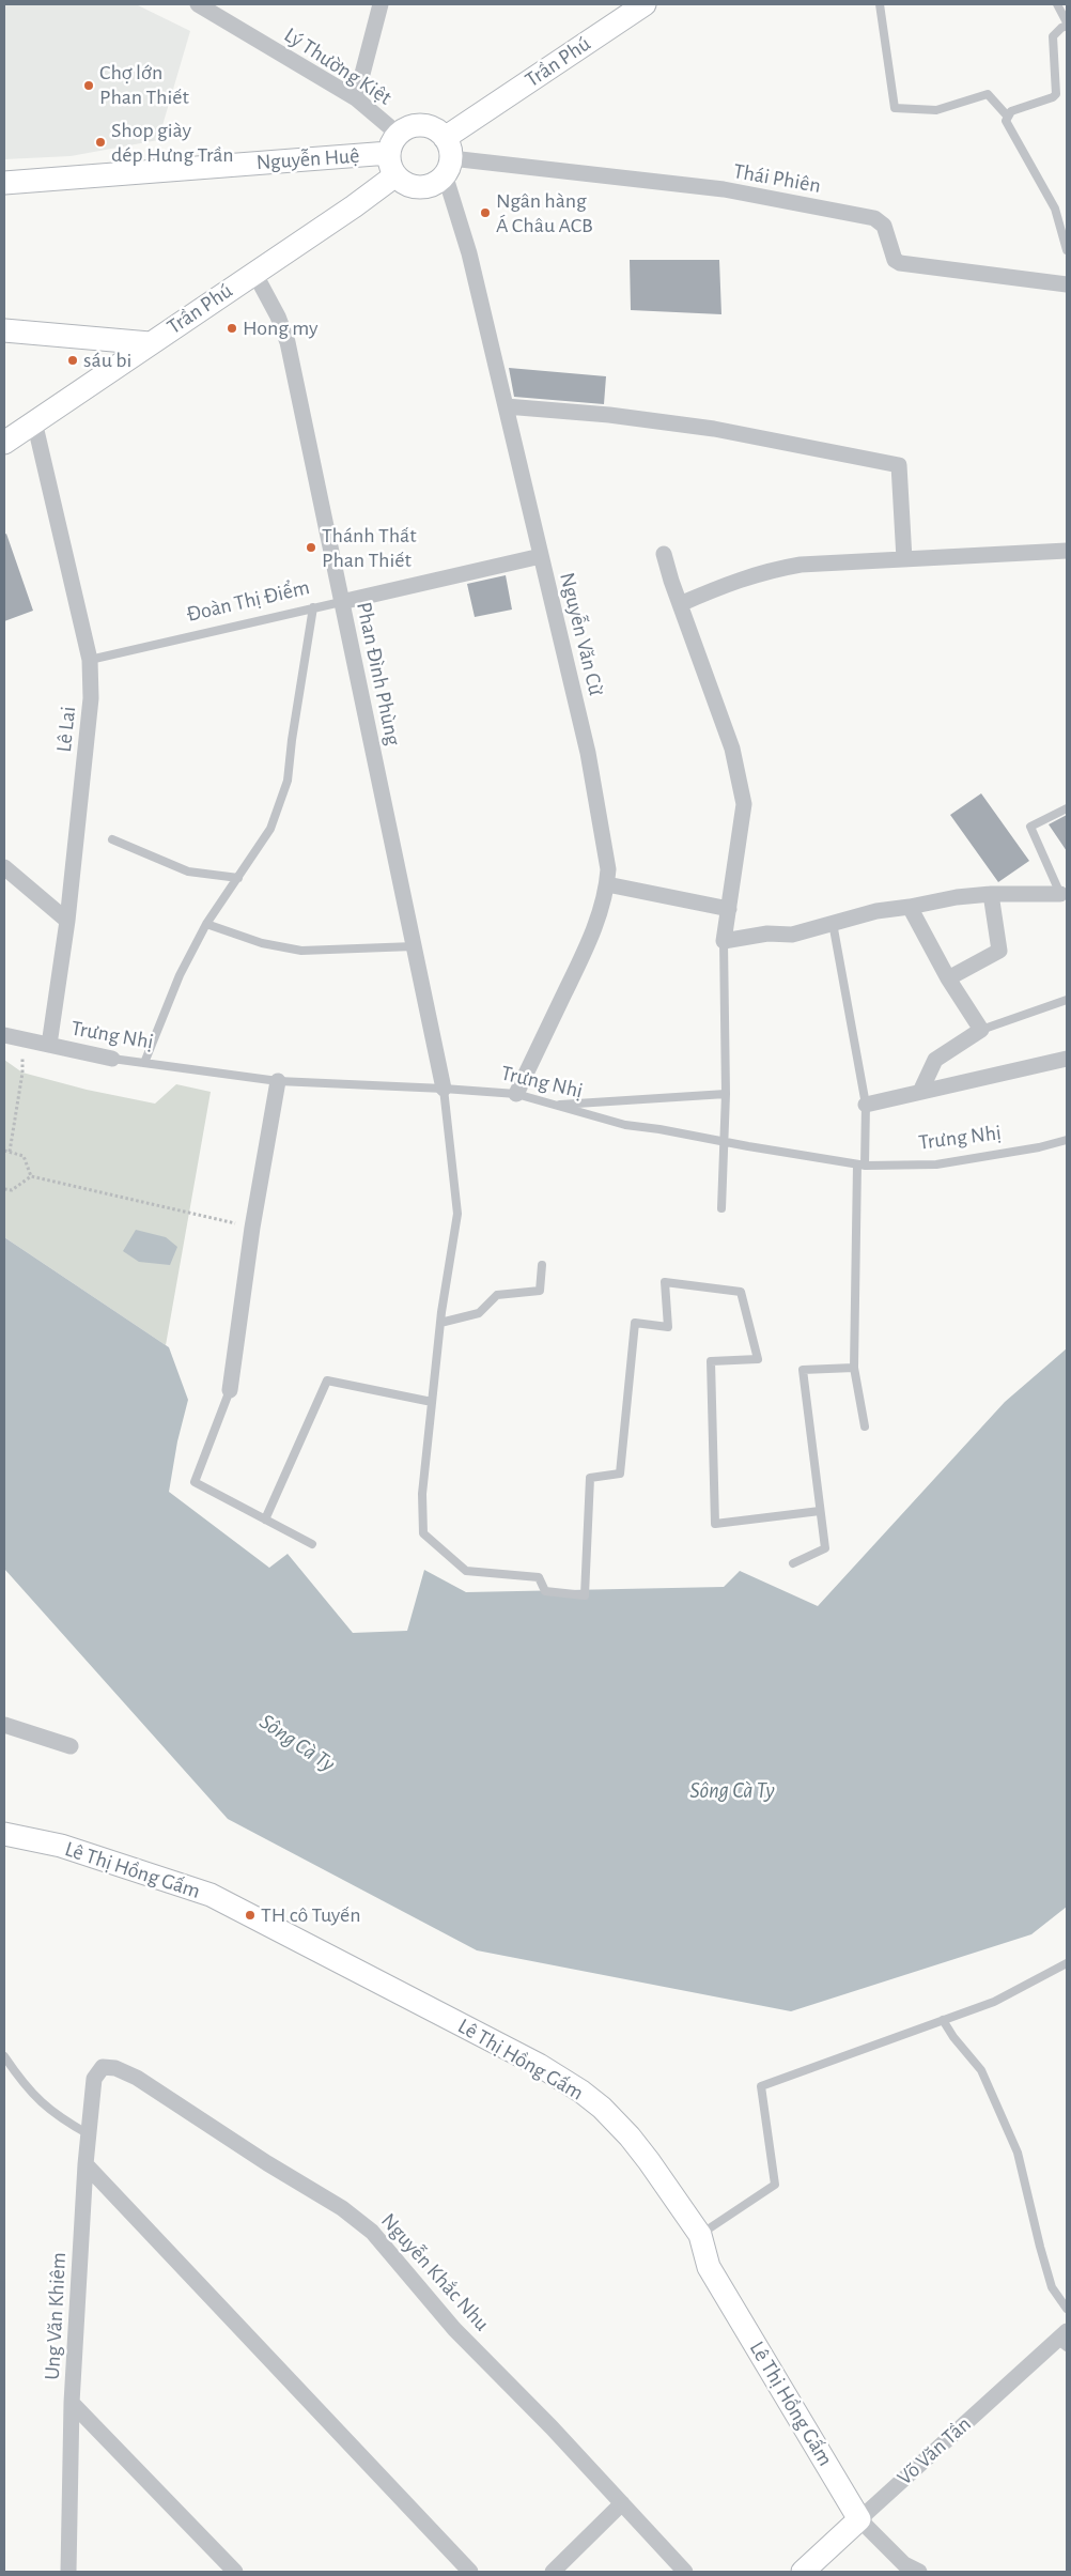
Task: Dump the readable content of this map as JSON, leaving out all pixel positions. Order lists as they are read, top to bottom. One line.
{"streets":{"street":["Trần Phú","Lý Thường Kiệt","Nguyễn Huệ","Thái Phiên","Đoàn Thị Điểm","Nguyễn Văn Cừ","Phan Đình Phùng","Lê Lai","Trưng Nhị","Lê Thị Hồng Gấm","Nguyễn Khắc Nhu","Ung Văn Khiêm","Võ Văn Tần"]},"crossings":[["Trần Phú","Lý Thường Kiệt"],["Trần Phú","Nguyễn Huệ"],["Trần Phú","Thái Phiên"],["Trần Phú","Nguyễn Văn Cừ"],["Trần Phú","Phan Đình Phùng"],["Trần Phú","Lê Lai"],["Lý Thường Kiệt","Nguyễn Huệ"],["Lý Thường Kiệt","Thái Phiên"],["Lý Thường Kiệt","Nguyễn Văn Cừ"],["Nguyễn Huệ","Thái Phiên"],["Nguyễn Huệ","Nguyễn Văn Cừ"],["Thái Phiên","Nguyễn Văn Cừ"],["Đoàn Thị Điểm","Nguyễn Văn Cừ"],["Đoàn Thị Điểm","Phan Đình Phùng"],["Đoàn Thị Điểm","Lê Lai"],["Nguyễn Văn Cừ","Trưng Nhị"],["Phan Đình Phùng","Trưng Nhị"],["Lê Lai","Trưng Nhị"],["Lê Thị Hồng Gấm","Võ Văn Tần"],["Nguyễn Khắc Nhu","Ung Văn Khiêm"]],"water":["Sông Cà Ty"],"places":["Chợ lớn Phan Thiết","Shop giày dép Hưng Trần","Ngân hàng Á Châu ACB","Hong my","sáu bi","Thánh Thất Phan Thiết","TH cô Tuyến"]}
